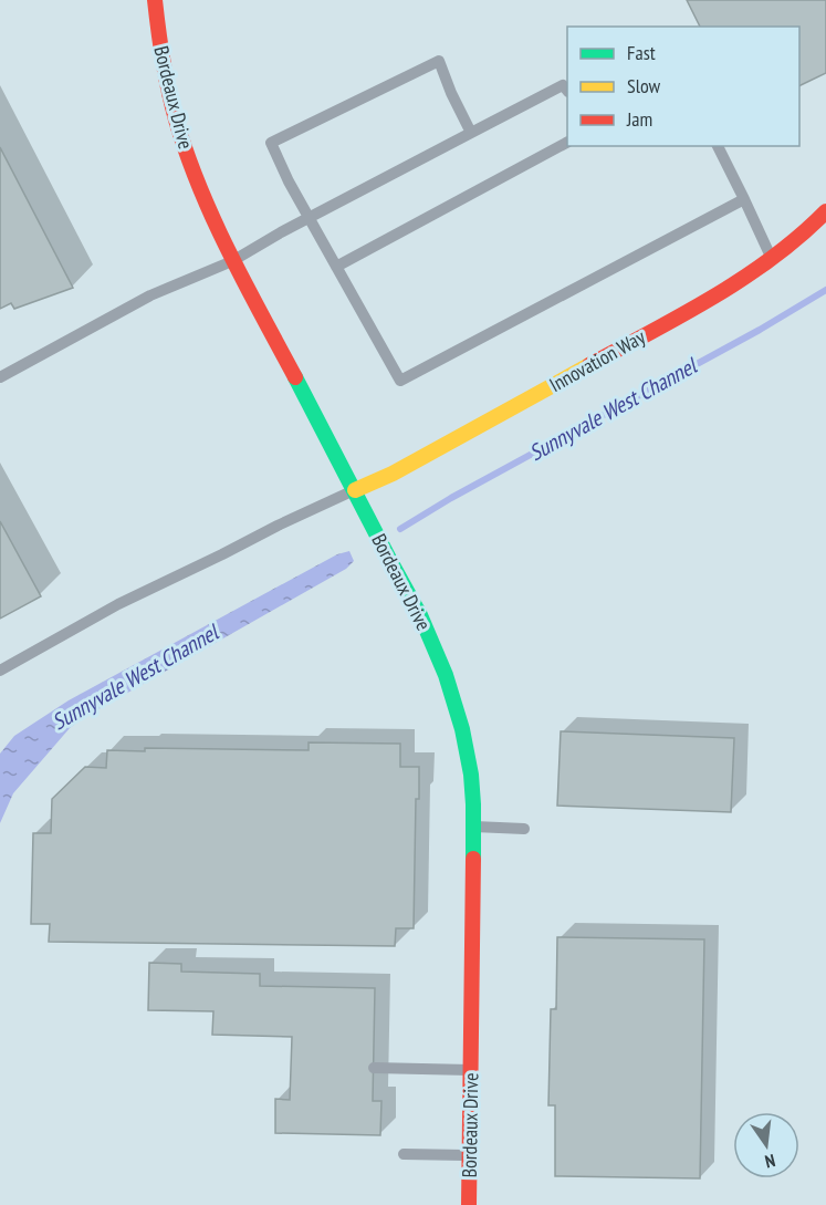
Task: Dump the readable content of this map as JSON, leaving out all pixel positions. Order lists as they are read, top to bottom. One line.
{"streets":{"street":["Bordeaux Drive","Innovation Way"]},"crossings":[["Bordeaux Drive","Innovation Way"]],"water":["Sunnyvale West Channel"],"legend":["Fast","Slow","Jam"],"north":"bottom"}
